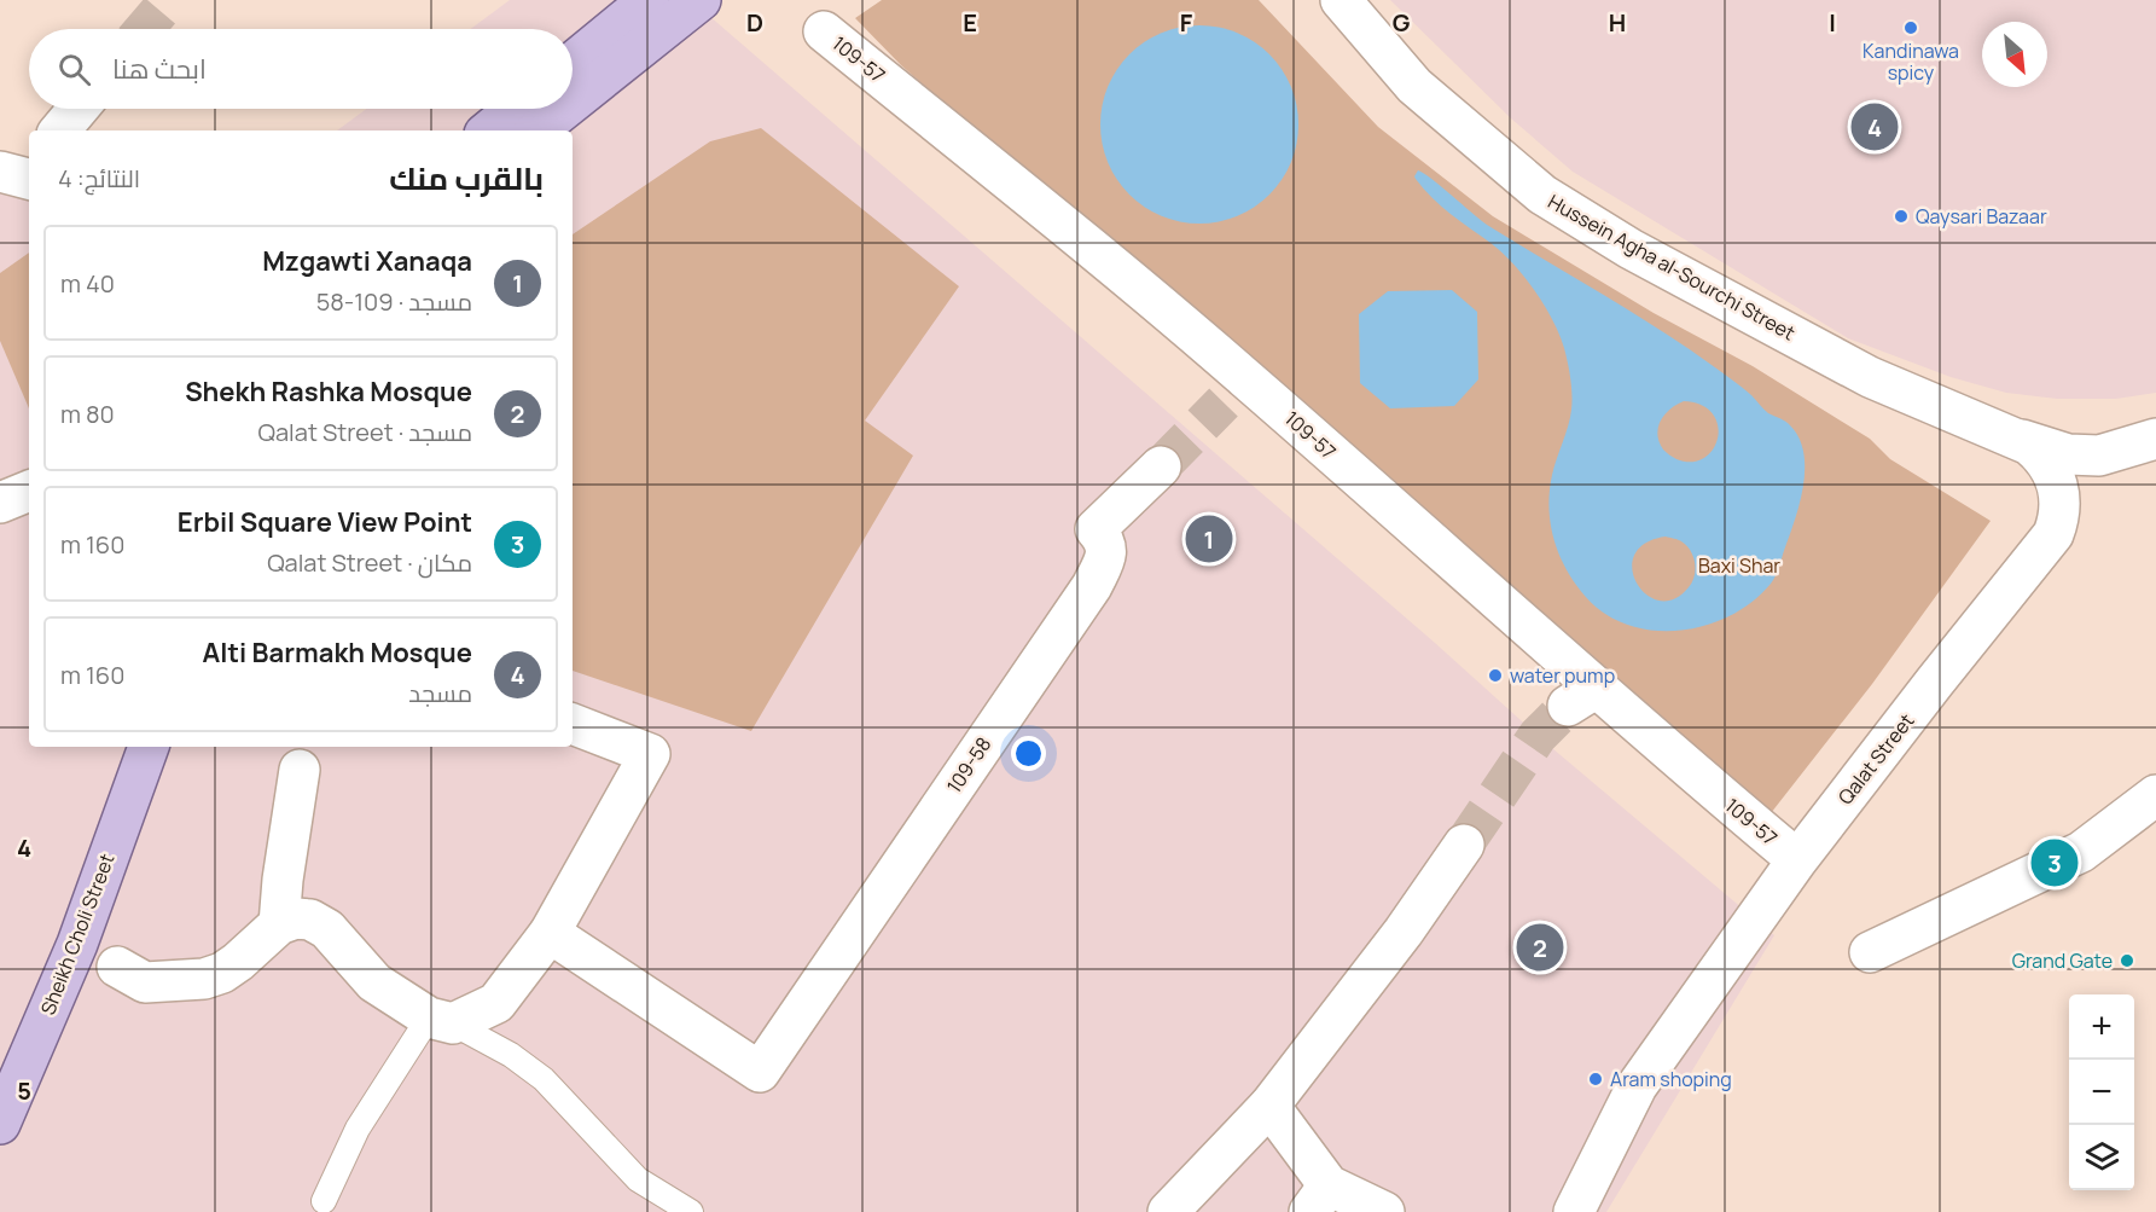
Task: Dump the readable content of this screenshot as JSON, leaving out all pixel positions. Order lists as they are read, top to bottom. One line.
{"streets":{"main road":["Sheikh Choli Street"],"street":["109-57","Hussein Agha al-Sourchi Street","Qalat Street","109-58"]},"crossings":[["Hussein Agha al-Sourchi Street","Qalat Street"]],"parks":["Baxi Shar"],"places":["Kandinawa spicy","Qaysari Bazaar","water pump","Grand Gate","Aram shoping"],"north":"bottom right","page":{"search":"ابحث هنا","pins":["4","1","3","2"],"heading":["بالقرب منك","النتائج: 4"],"list":[{"mark":"1","name":"Mzgawti Xanaqa","note":"مسجد · 109-58","value":"40 m"},{"mark":"2","name":"Shekh Rashka Mosque","note":"مسجد · Qalat Street","value":"80 m"},{"mark":"3","name":"Erbil Square View Point","note":"مكان · Qalat Street","value":"160 m"},{"mark":"4","name":"Alti Barmakh Mosque","note":"مسجد","value":"160 m"}],"map_buttons":["+","−"]},"grid":{"columns":["D","E","F","G","H","I"],"rows":["4","5"]}}
